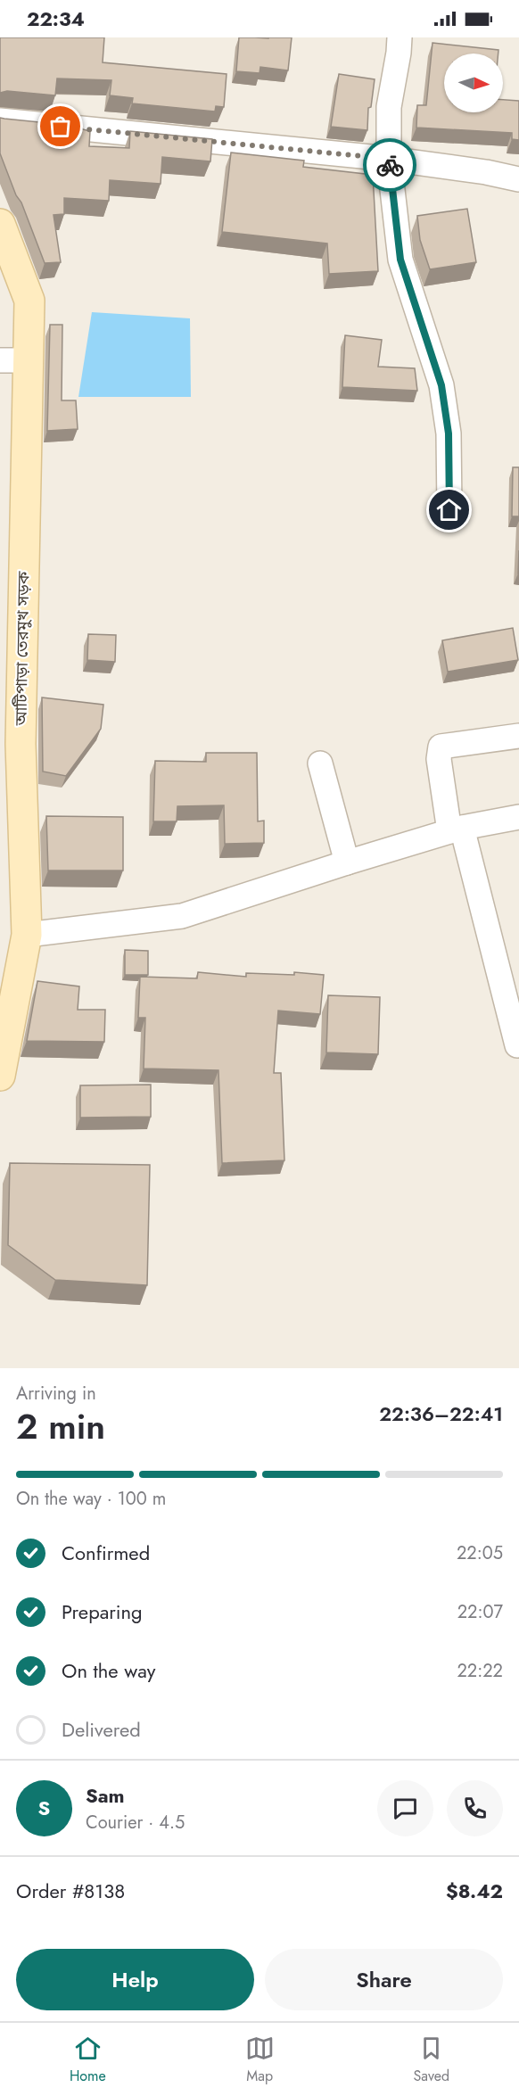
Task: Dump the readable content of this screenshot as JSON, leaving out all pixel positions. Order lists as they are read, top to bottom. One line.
{"streets":{"main road":["আটিপাড়া তেরমুখ সড়ক"]},"north":"right","page":{"status":"22:34","heading":["2 min","Arriving in","22:36–22:41"],"panel":["Sam","Courier · 4.5","Order #8138","$8.42"],"bar":"On the way · 100 m","list":[["Confirmed","22:05"],["Preparing","22:07"],["On the way","22:22"],"Delivered"],"round":"S","buttons":["Help","Share"],"tabs":["Home","Map","Saved"]}}
